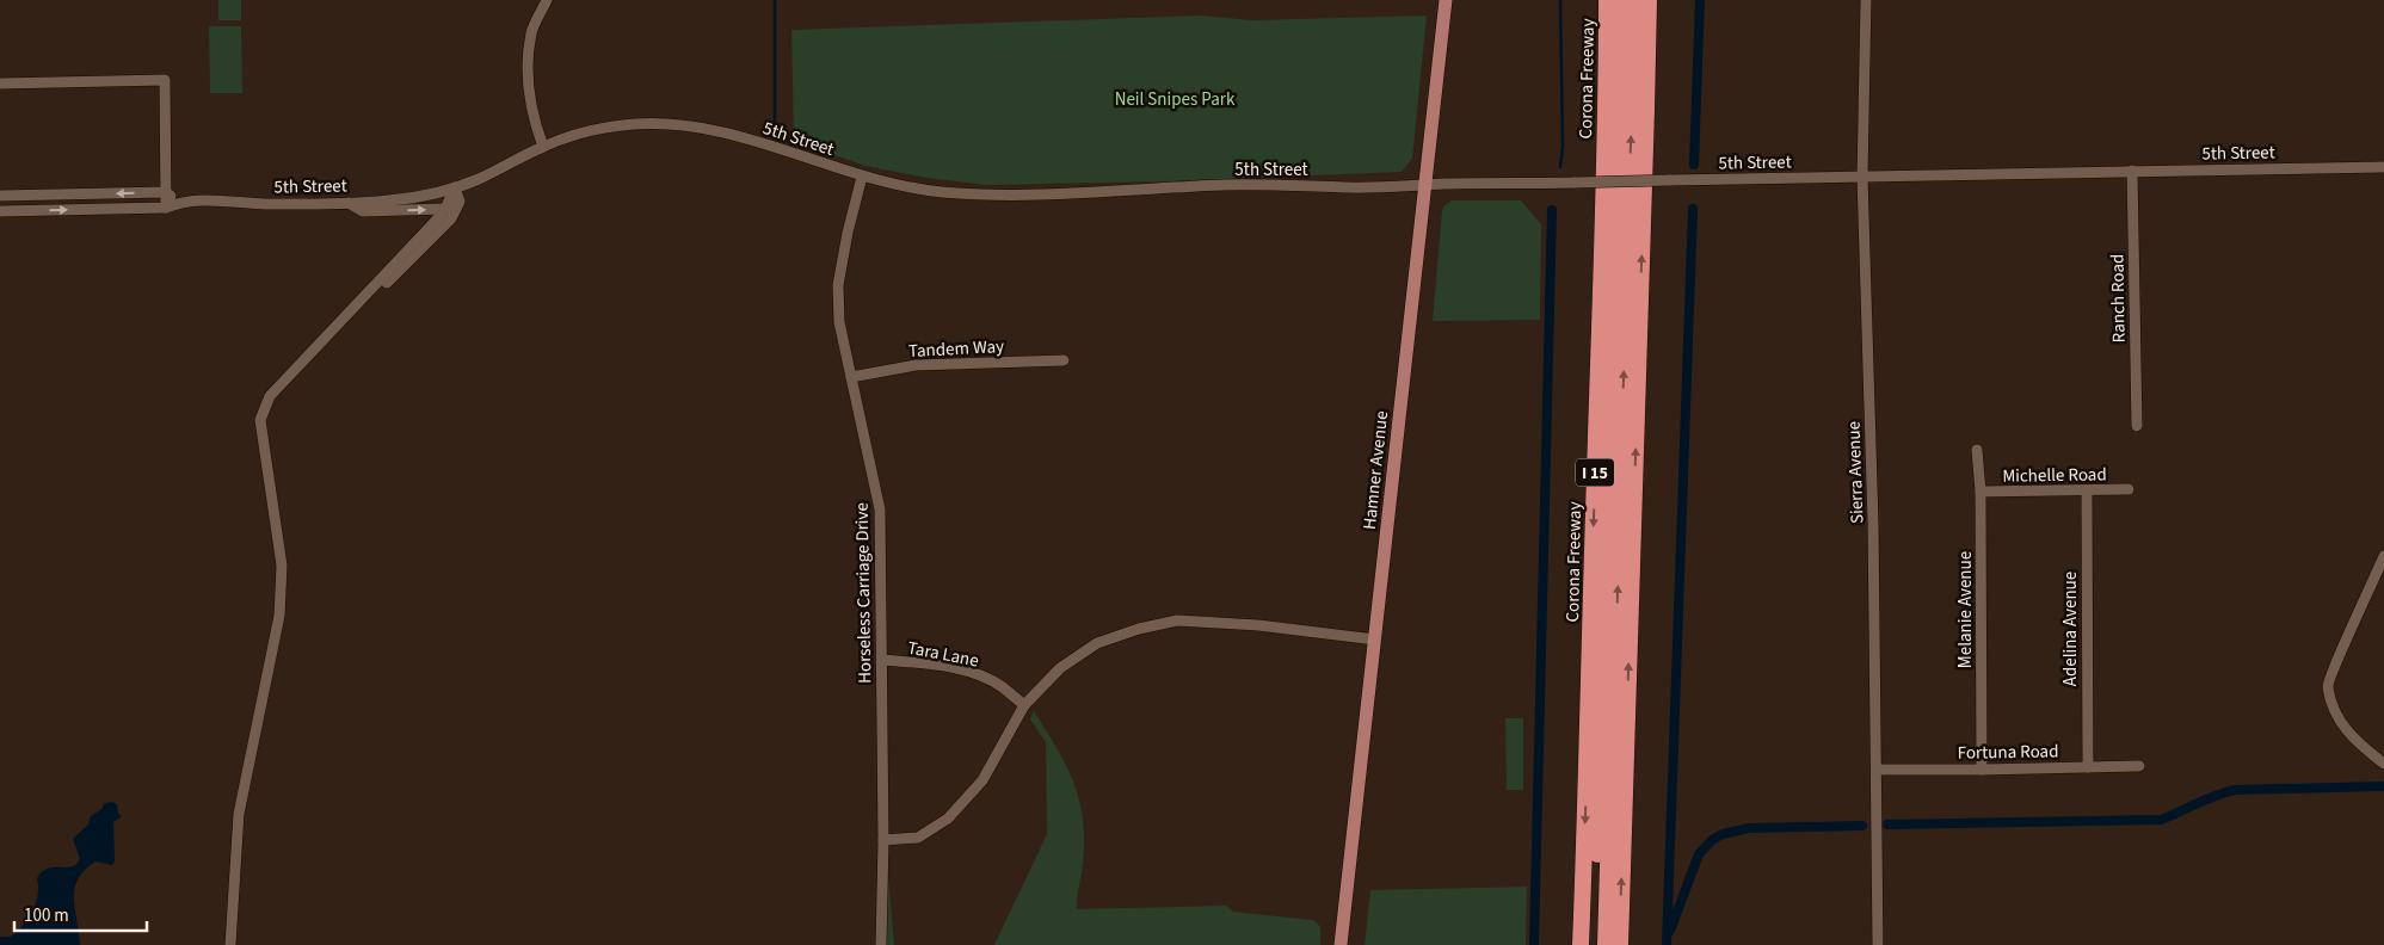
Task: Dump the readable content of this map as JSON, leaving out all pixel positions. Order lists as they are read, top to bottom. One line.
{"streets":{"highway":["Corona Freeway","I 15"],"main road":["Hamner Avenue"],"street":["5th Street","Ranch Road","Tandem Way","Sierra Avenue","Michelle Road","Horseless Carriage Drive","Melanie Avenue","Adelina Avenue","Tara Lane","Fortuna Road"]},"crossings":[["Corona Freeway","I 15"],["5th Street","Ranch Road"],["5th Street","Hamner Avenue"],["5th Street","Sierra Avenue"],["5th Street","Horseless Carriage Drive"],["Tandem Way","Horseless Carriage Drive"],["Sierra Avenue","Fortuna Road"],["Michelle Road","Melanie Avenue"],["Michelle Road","Adelina Avenue"],["Horseless Carriage Drive","Tara Lane"],["Melanie Avenue","Fortuna Road"],["Adelina Avenue","Fortuna Road"]],"parks":["Neil Snipes Park"],"scale_bar":"100 m"}
